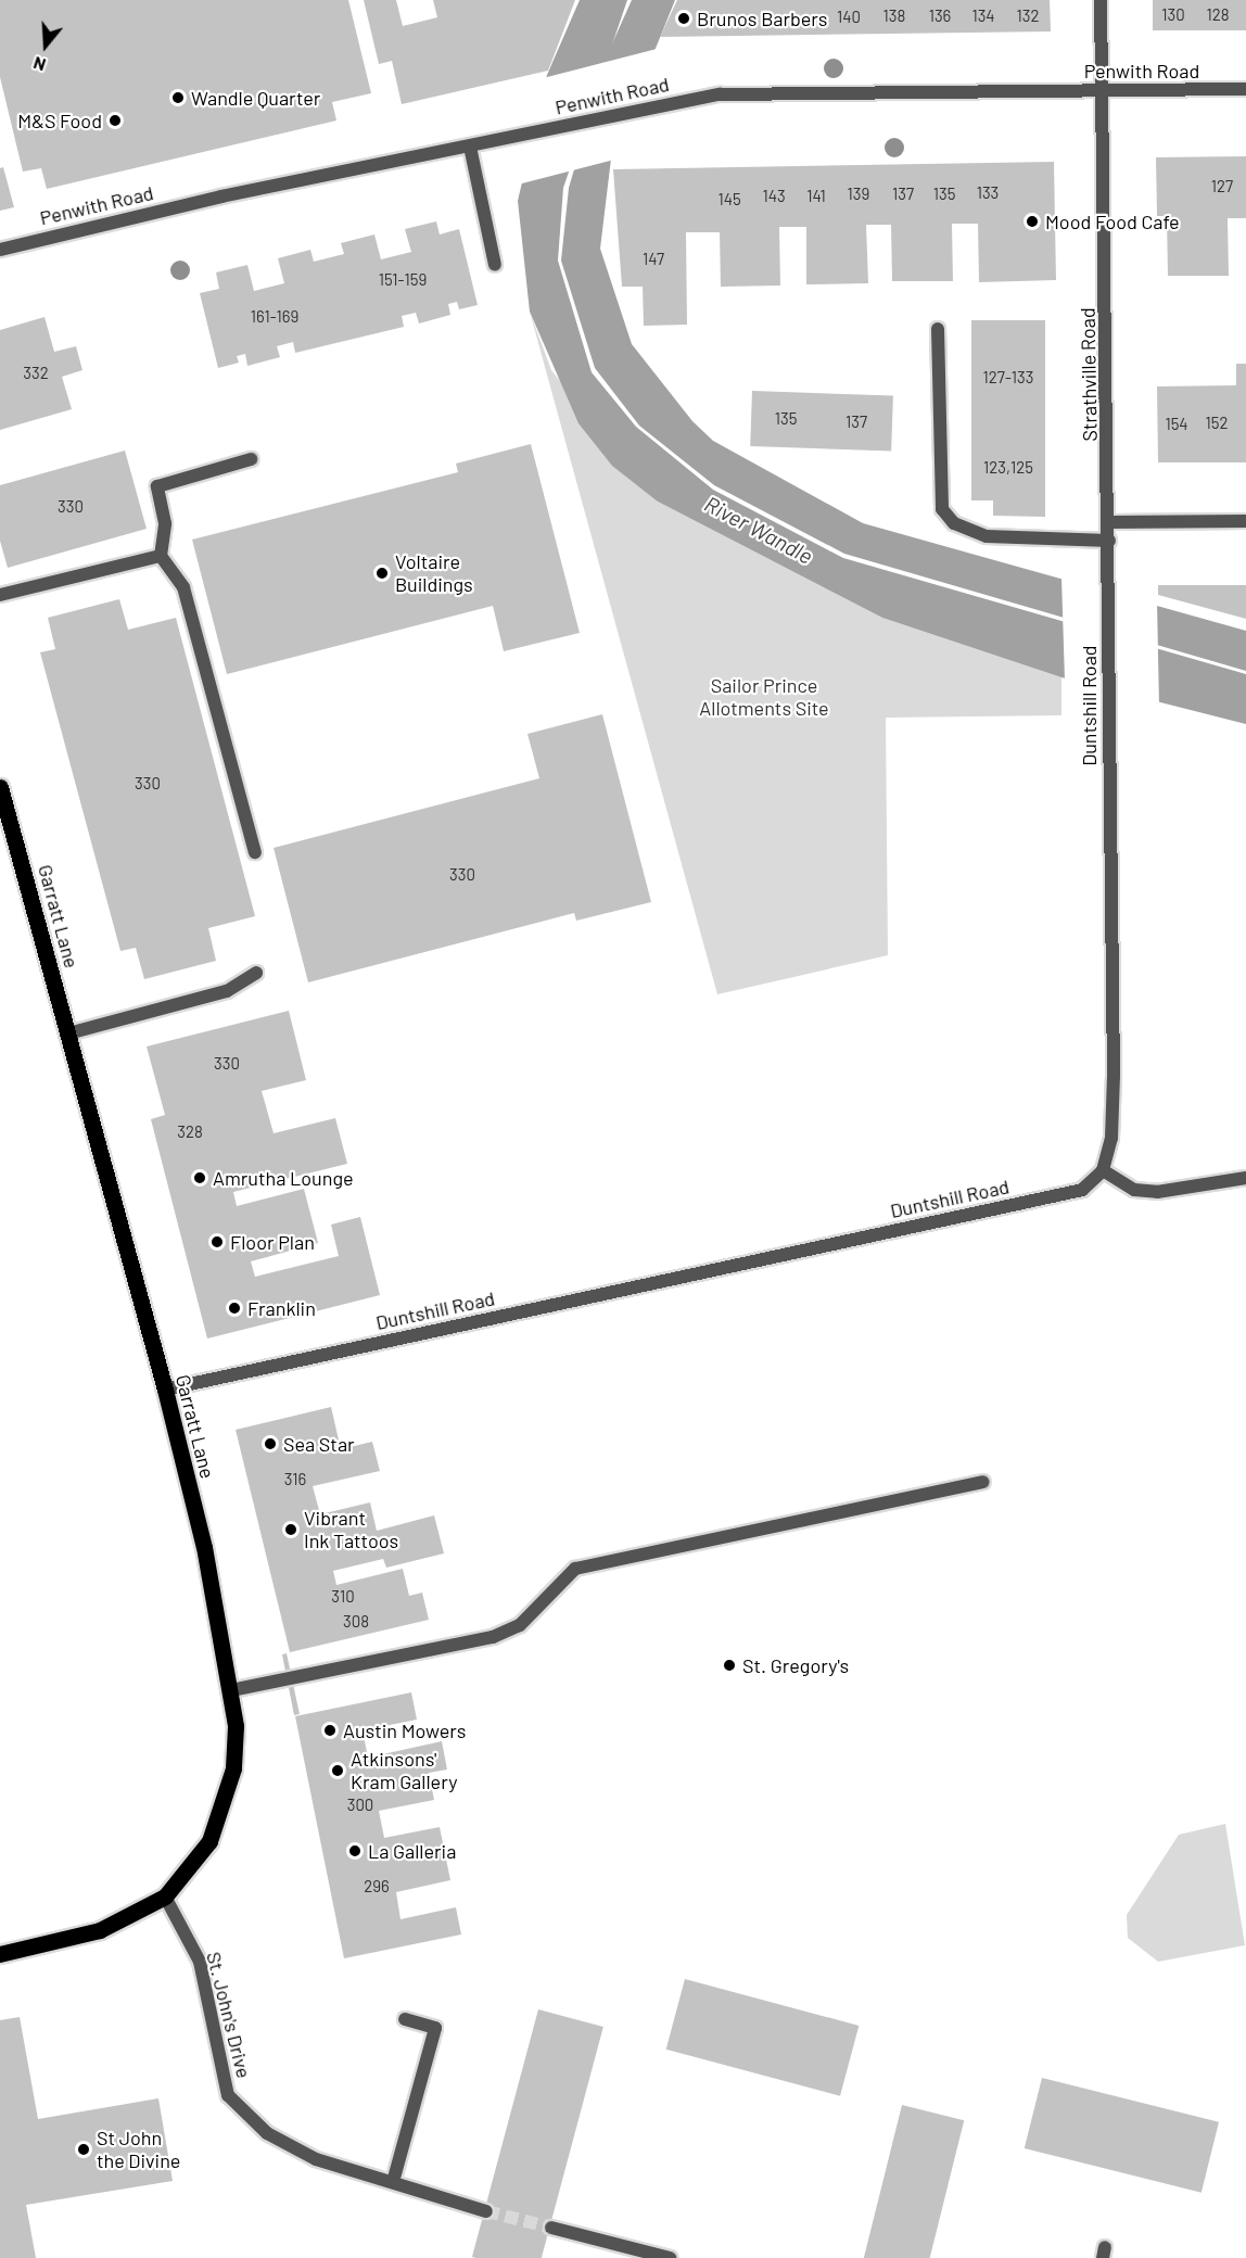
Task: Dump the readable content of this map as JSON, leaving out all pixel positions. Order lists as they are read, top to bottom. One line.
{"streets":{"main road":["Garratt Lane"],"street":["Penwith Road","Strathville Road","Duntshill Road","St. John's Drive"]},"crossings":[["Penwith Road","Strathville Road"],["Strathville Road","Duntshill Road"],["Duntshill Road","Garratt Lane"],["Garratt Lane","St. John's Drive"]],"water":["River Wandle"],"parks":["Sailor Prince Allotments Site"],"places":["Brunos Barbers","Wandle Quarter","M&S Food","Mood Food Cafe","Voltaire Buildings","Amrutha Lounge","Floor Plan","Franklin","Sea Star","Vibrant Ink Tattoos","St. Gregory's","Austin Mowers","Atkinsons' Kram Gallery","La Galleria","St John the Divine"],"house_numbers":["130","128","138","136","134","132","140","127","133","139","137","135","143","141","145","147","151-159","161-169","332","127-133","135","137","152","154","123,125","330","330","330","330","328","316","310","308","300","296"],"north":"bottom"}
